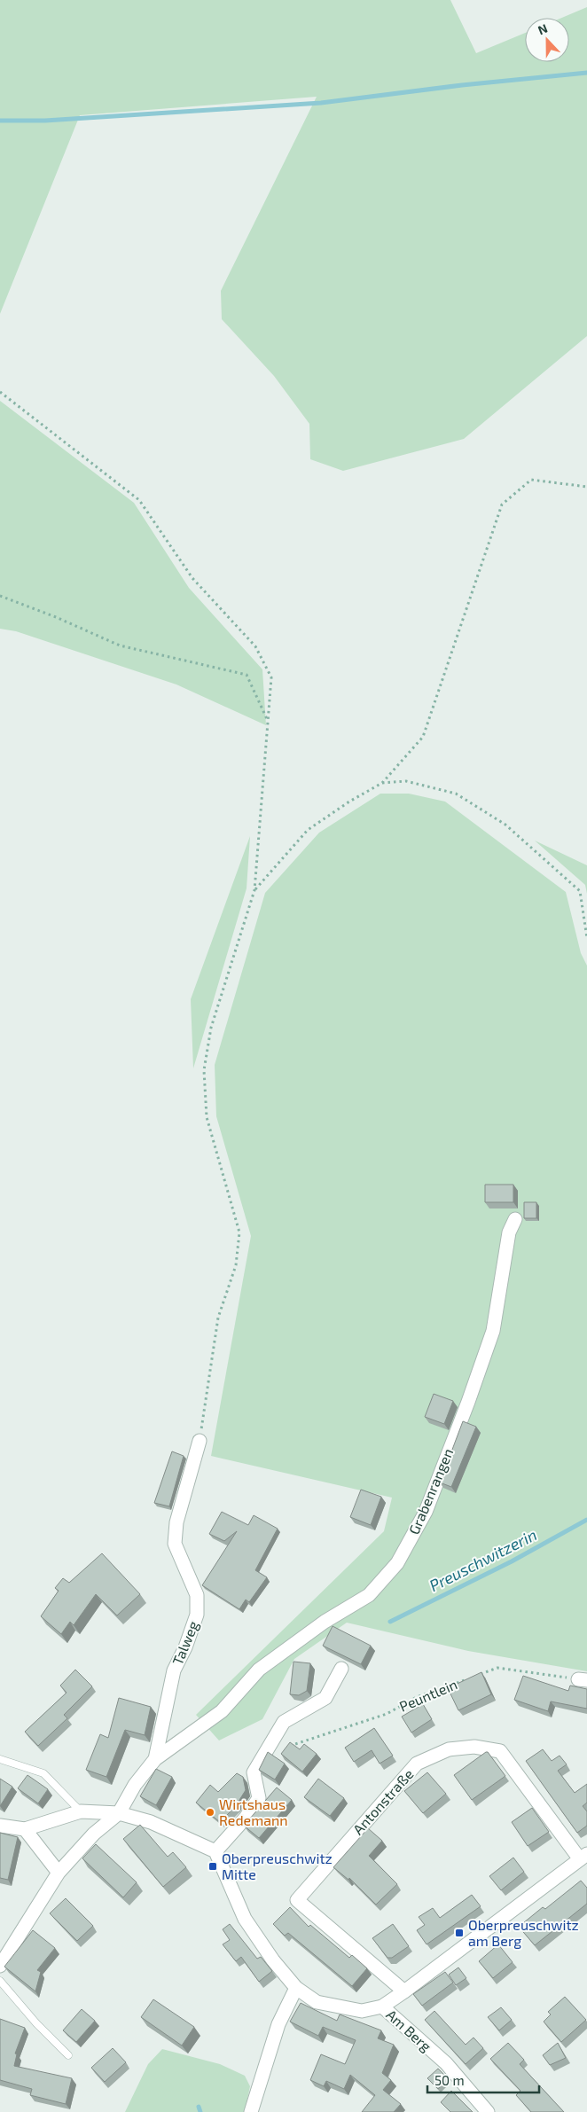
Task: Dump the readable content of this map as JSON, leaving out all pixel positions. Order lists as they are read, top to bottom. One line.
{"streets":{"street":["Grabenrangen","Talweg","Antonstraße","Am Berg"],"path":["Peuntlein"]},"crossings":[["Grabenrangen","Talweg"]],"water":["Preuschwitzerin"],"places":{"other":["Wirtshaus Redemann"],"transit":["Oberpreuschwitz Mitte","Oberpreuschwitz am Berg"]},"scale_bar":"50 m","north":"top"}
